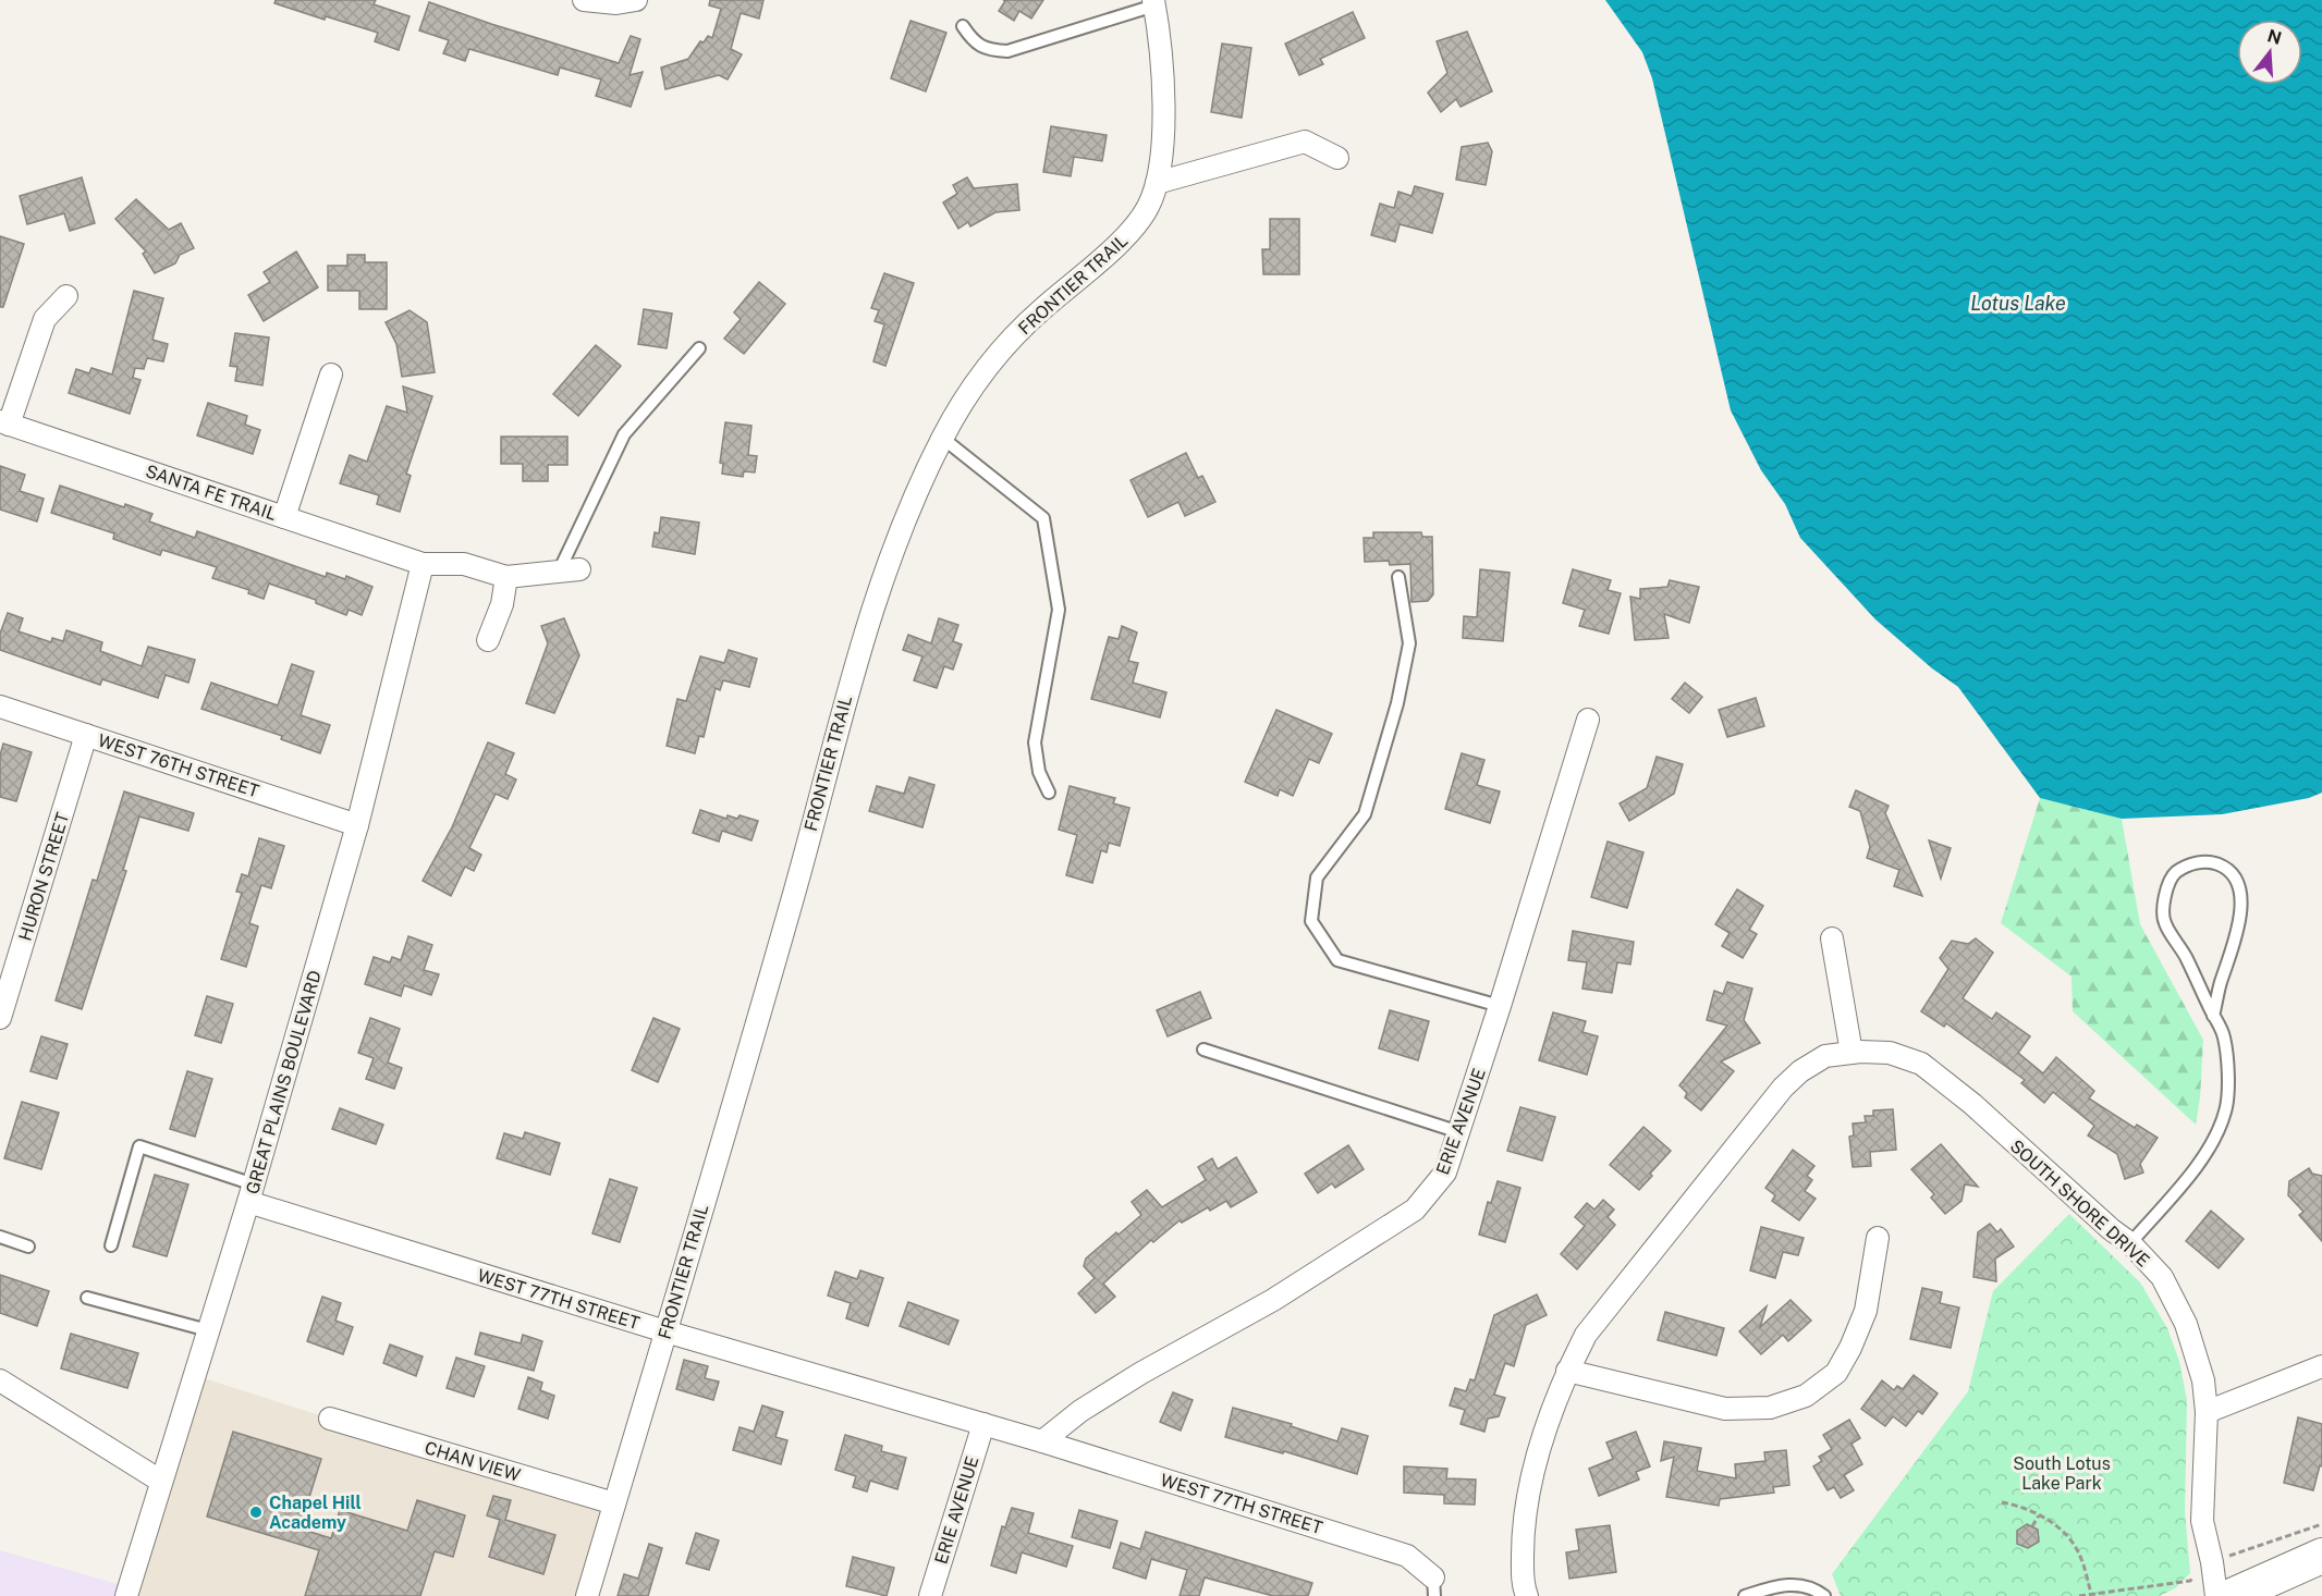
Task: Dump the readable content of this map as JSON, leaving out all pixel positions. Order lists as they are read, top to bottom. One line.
{"streets":{"street":["FRONTIER TRAIL","SANTA FE TRAIL","WEST 76TH STREET","HURON STREET","GREAT PLAINS BOULEVARD","ERIE AVENUE","SOUTH SHORE DRIVE","WEST 77TH STREET","CHAN VIEW"]},"crossings":[["FRONTIER TRAIL","WEST 77TH STREET"],["FRONTIER TRAIL","CHAN VIEW"],["SANTA FE TRAIL","GREAT PLAINS BOULEVARD"],["WEST 76TH STREET","HURON STREET"],["WEST 76TH STREET","GREAT PLAINS BOULEVARD"],["GREAT PLAINS BOULEVARD","WEST 77TH STREET"],["ERIE AVENUE","WEST 77TH STREET"]],"water":["Lotus Lake"],"parks":["South Lotus Lake Park"],"places":["Chapel Hill Academy"],"north":"top"}
